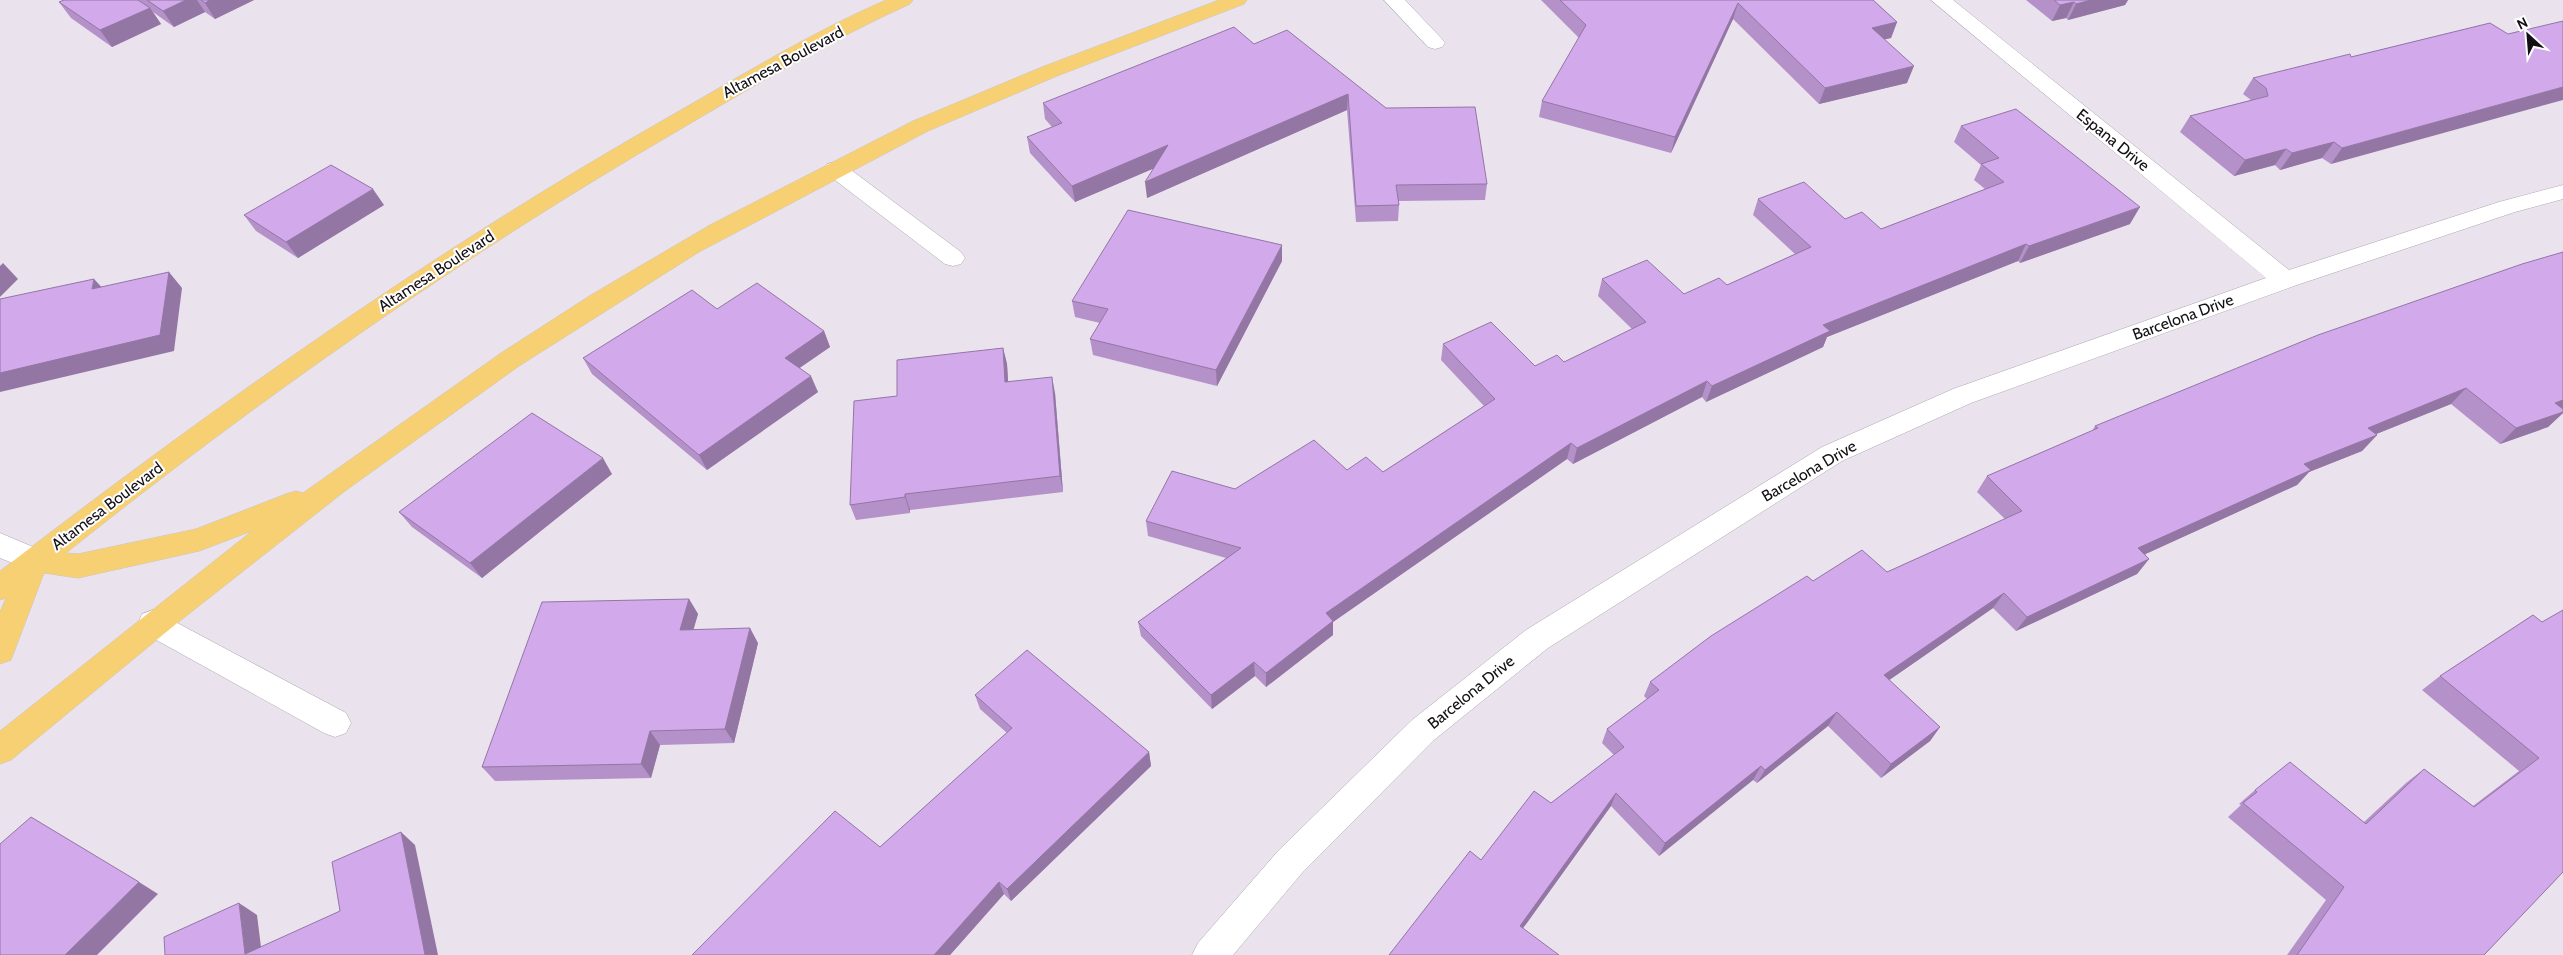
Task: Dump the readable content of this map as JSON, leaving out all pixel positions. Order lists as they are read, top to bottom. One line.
{"streets":{"main road":["Altamesa Boulevard"],"street":["Espana Drive","Barcelona Drive"]},"crossings":[["Espana Drive","Barcelona Drive"]],"north":"top left"}
